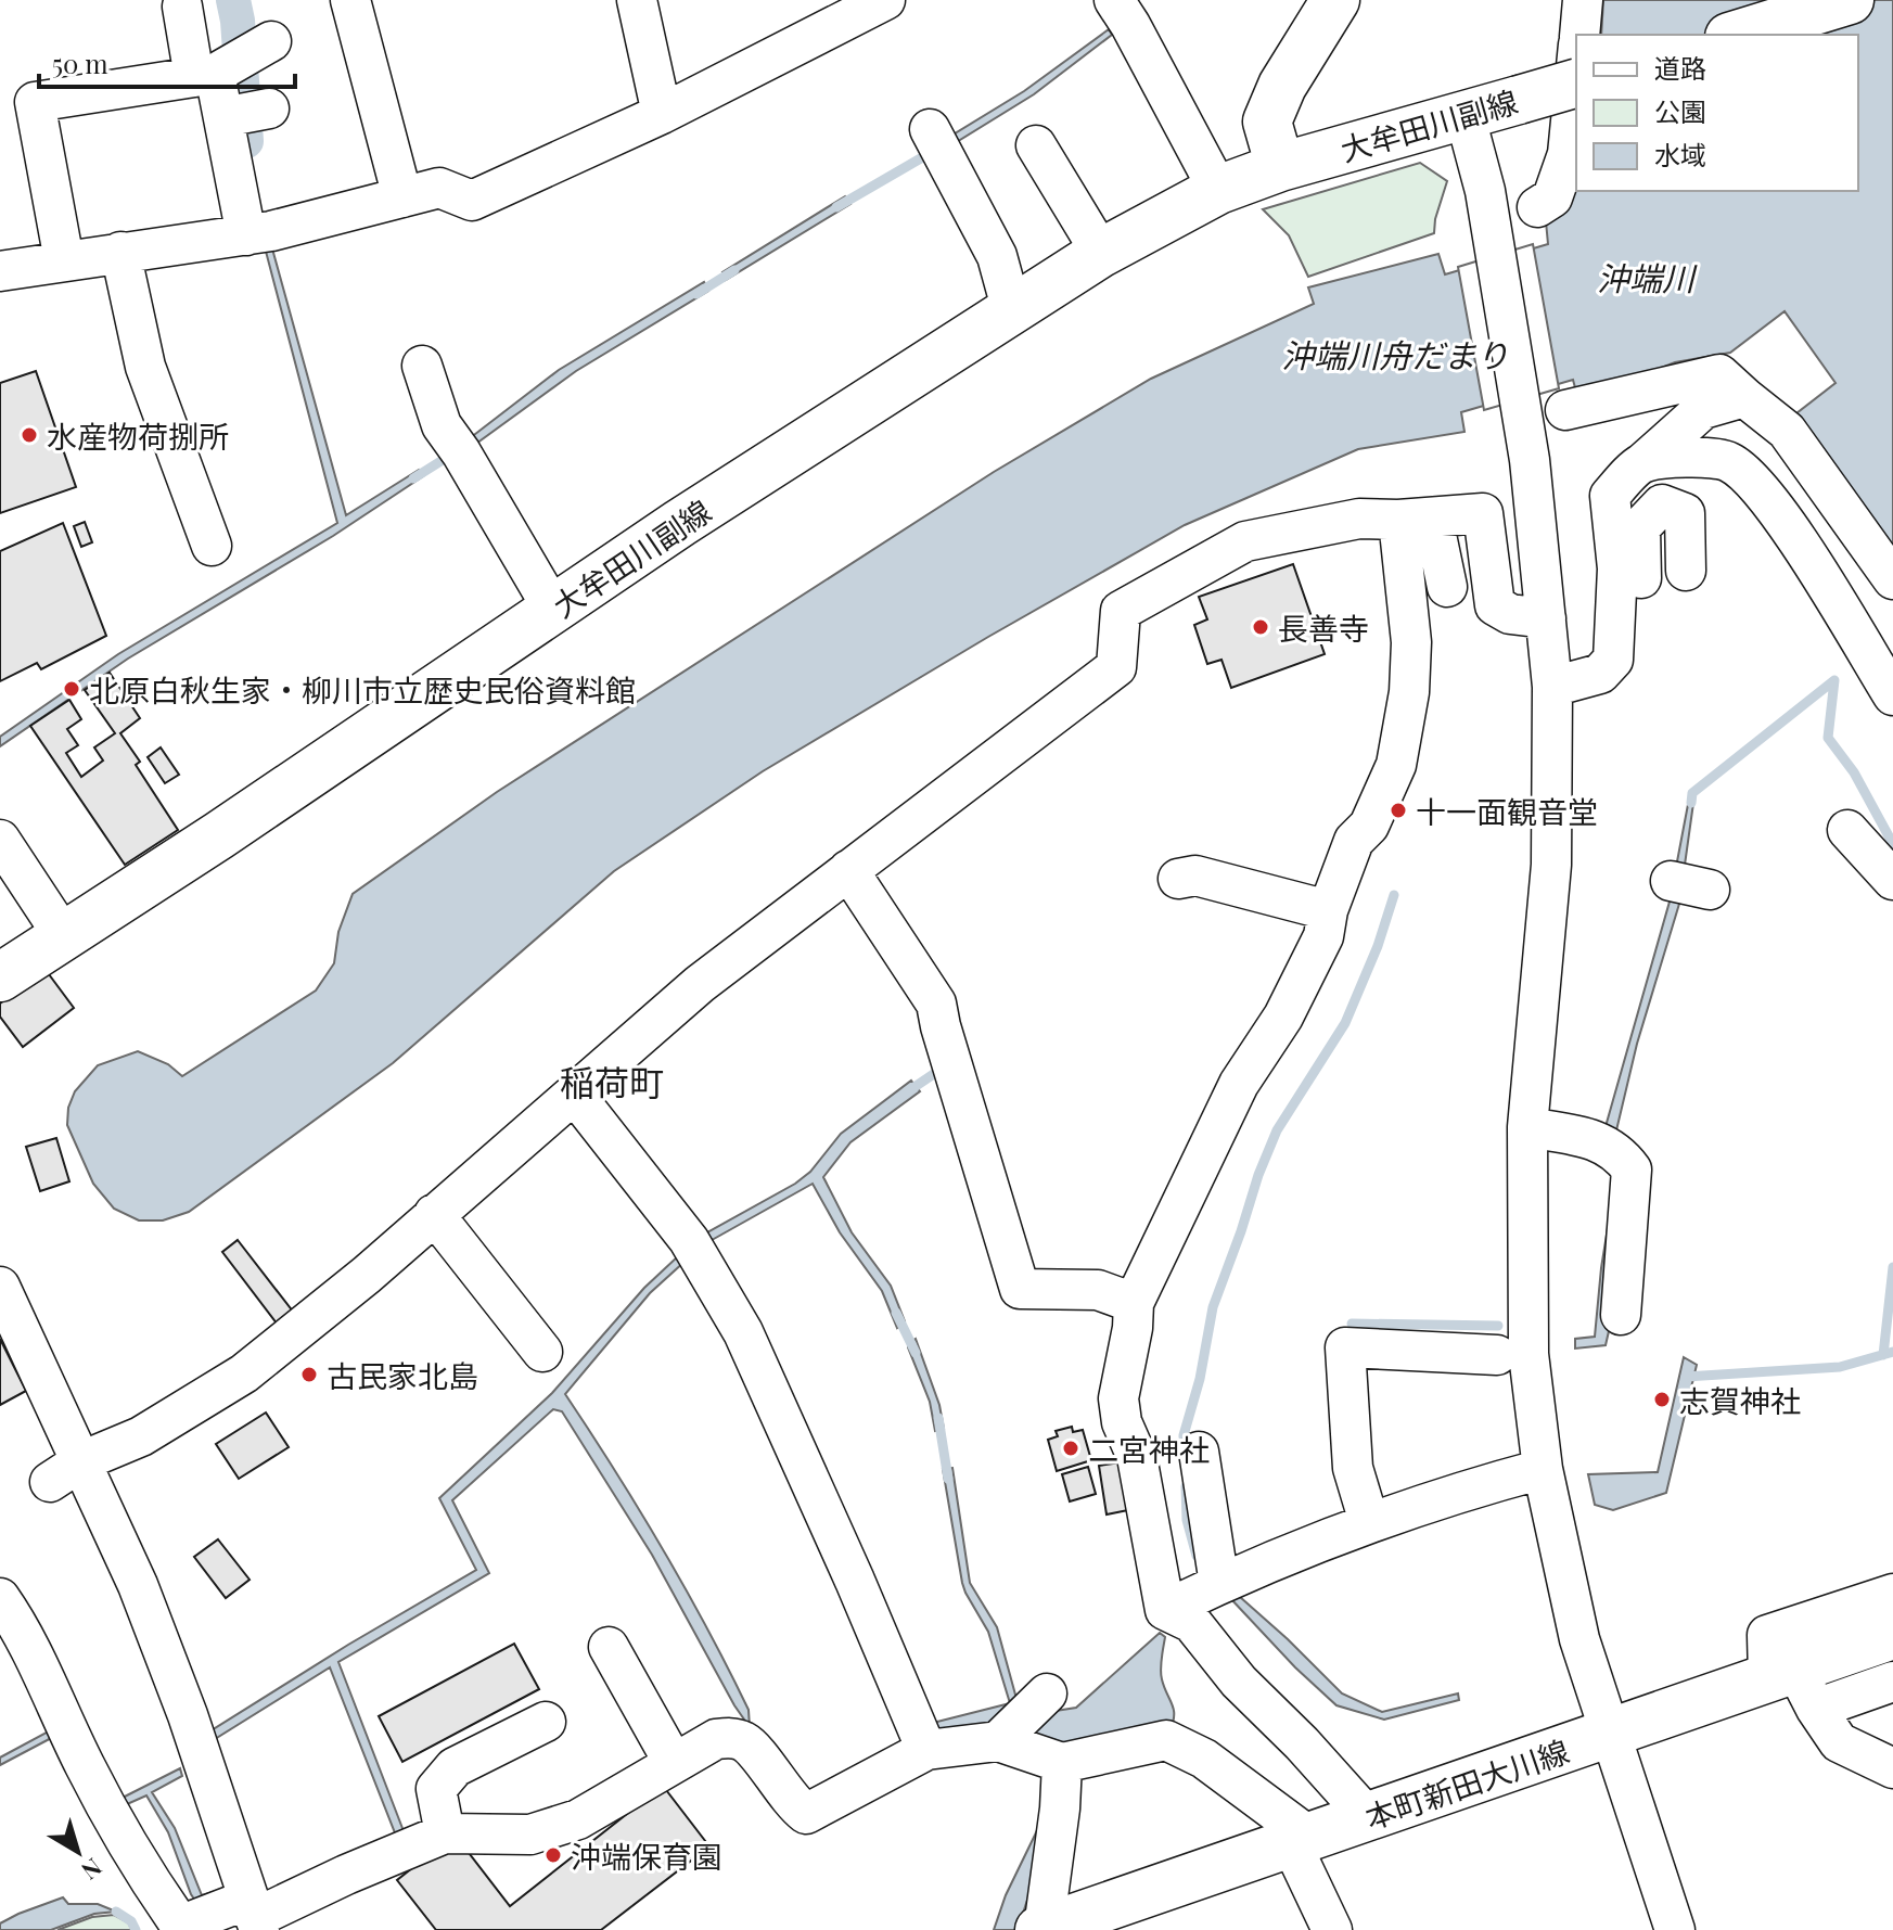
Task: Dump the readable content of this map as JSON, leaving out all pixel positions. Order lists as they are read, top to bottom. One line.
{"streets":{"main road":["大牟田川副線","本町新田大川線"]},"districts":["稲荷町"],"water":["沖端川","沖端川舟だまり"],"places":["水産物荷捌所","長善寺","北原白秋生家・柳川市立歴史民俗資料館","十一面観音堂","古民家北島","志賀神社","二宮神社","沖端保育園"],"legend":["道路","公園","水域"],"scale_bar":"50 m","north":"bottom right"}
